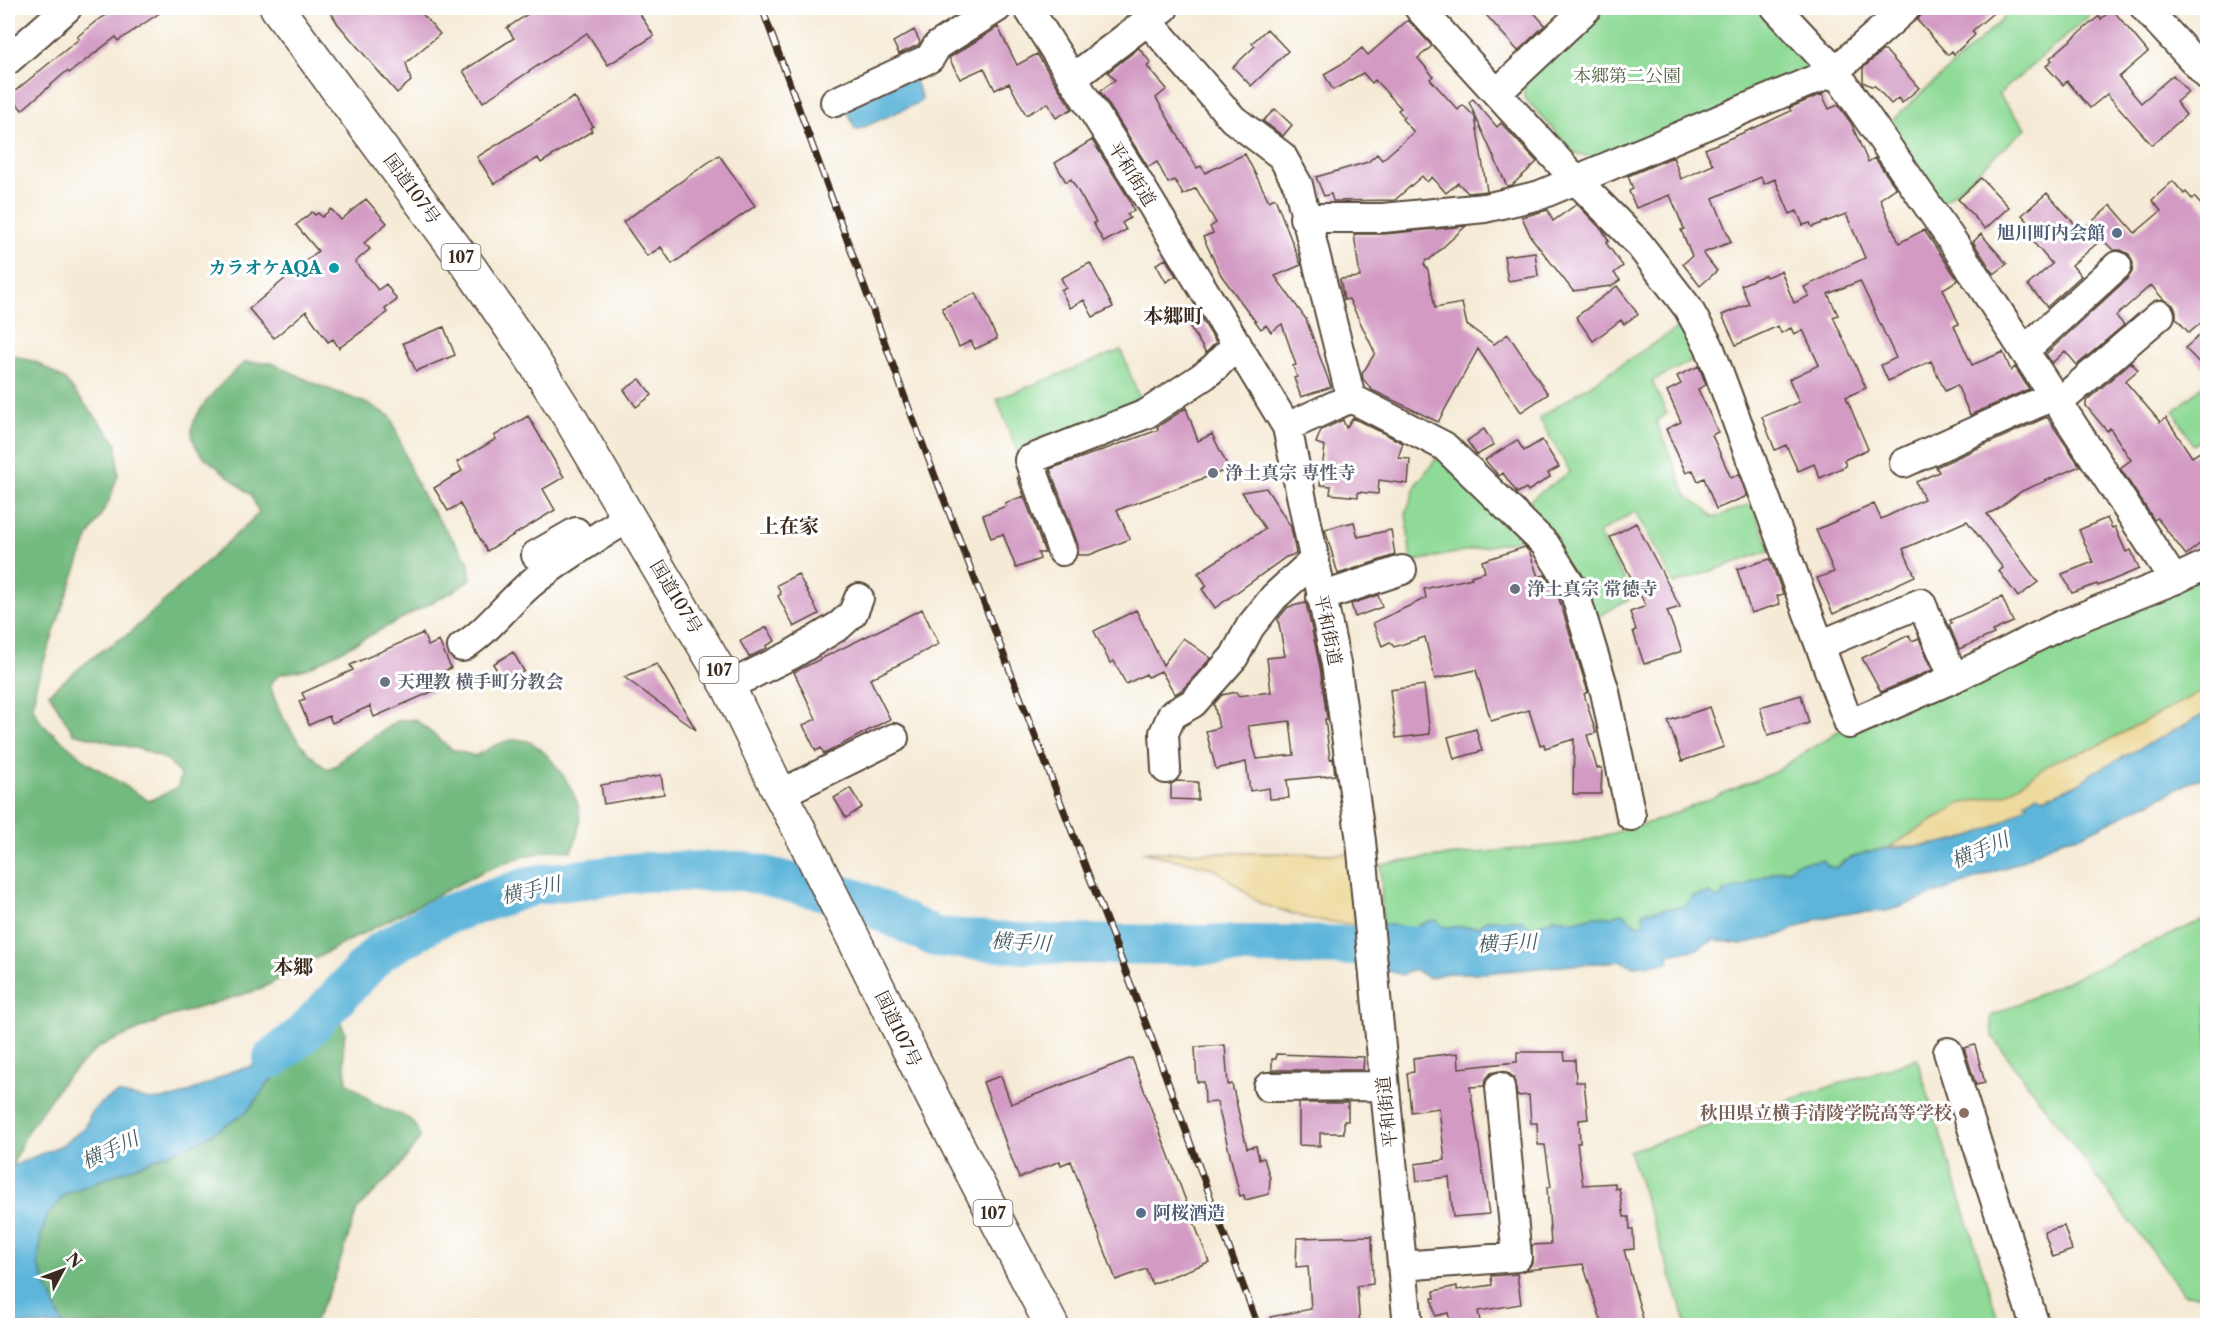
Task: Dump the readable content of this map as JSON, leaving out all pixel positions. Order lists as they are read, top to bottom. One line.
{"streets":{"highway":["国道107号","107"],"street":["平和街道"]},"districts":["本郷町","上在家","本郷"],"water":["横手川"],"parks":["本郷第二公園"],"places":["旭川町内会館","カラオケAQA","浄土真宗 専性寺","浄土真宗 常徳寺","天理教 横手町分教会","秋田県立横手清陵学院高等学校","阿桜酒造"],"north":"top right"}
